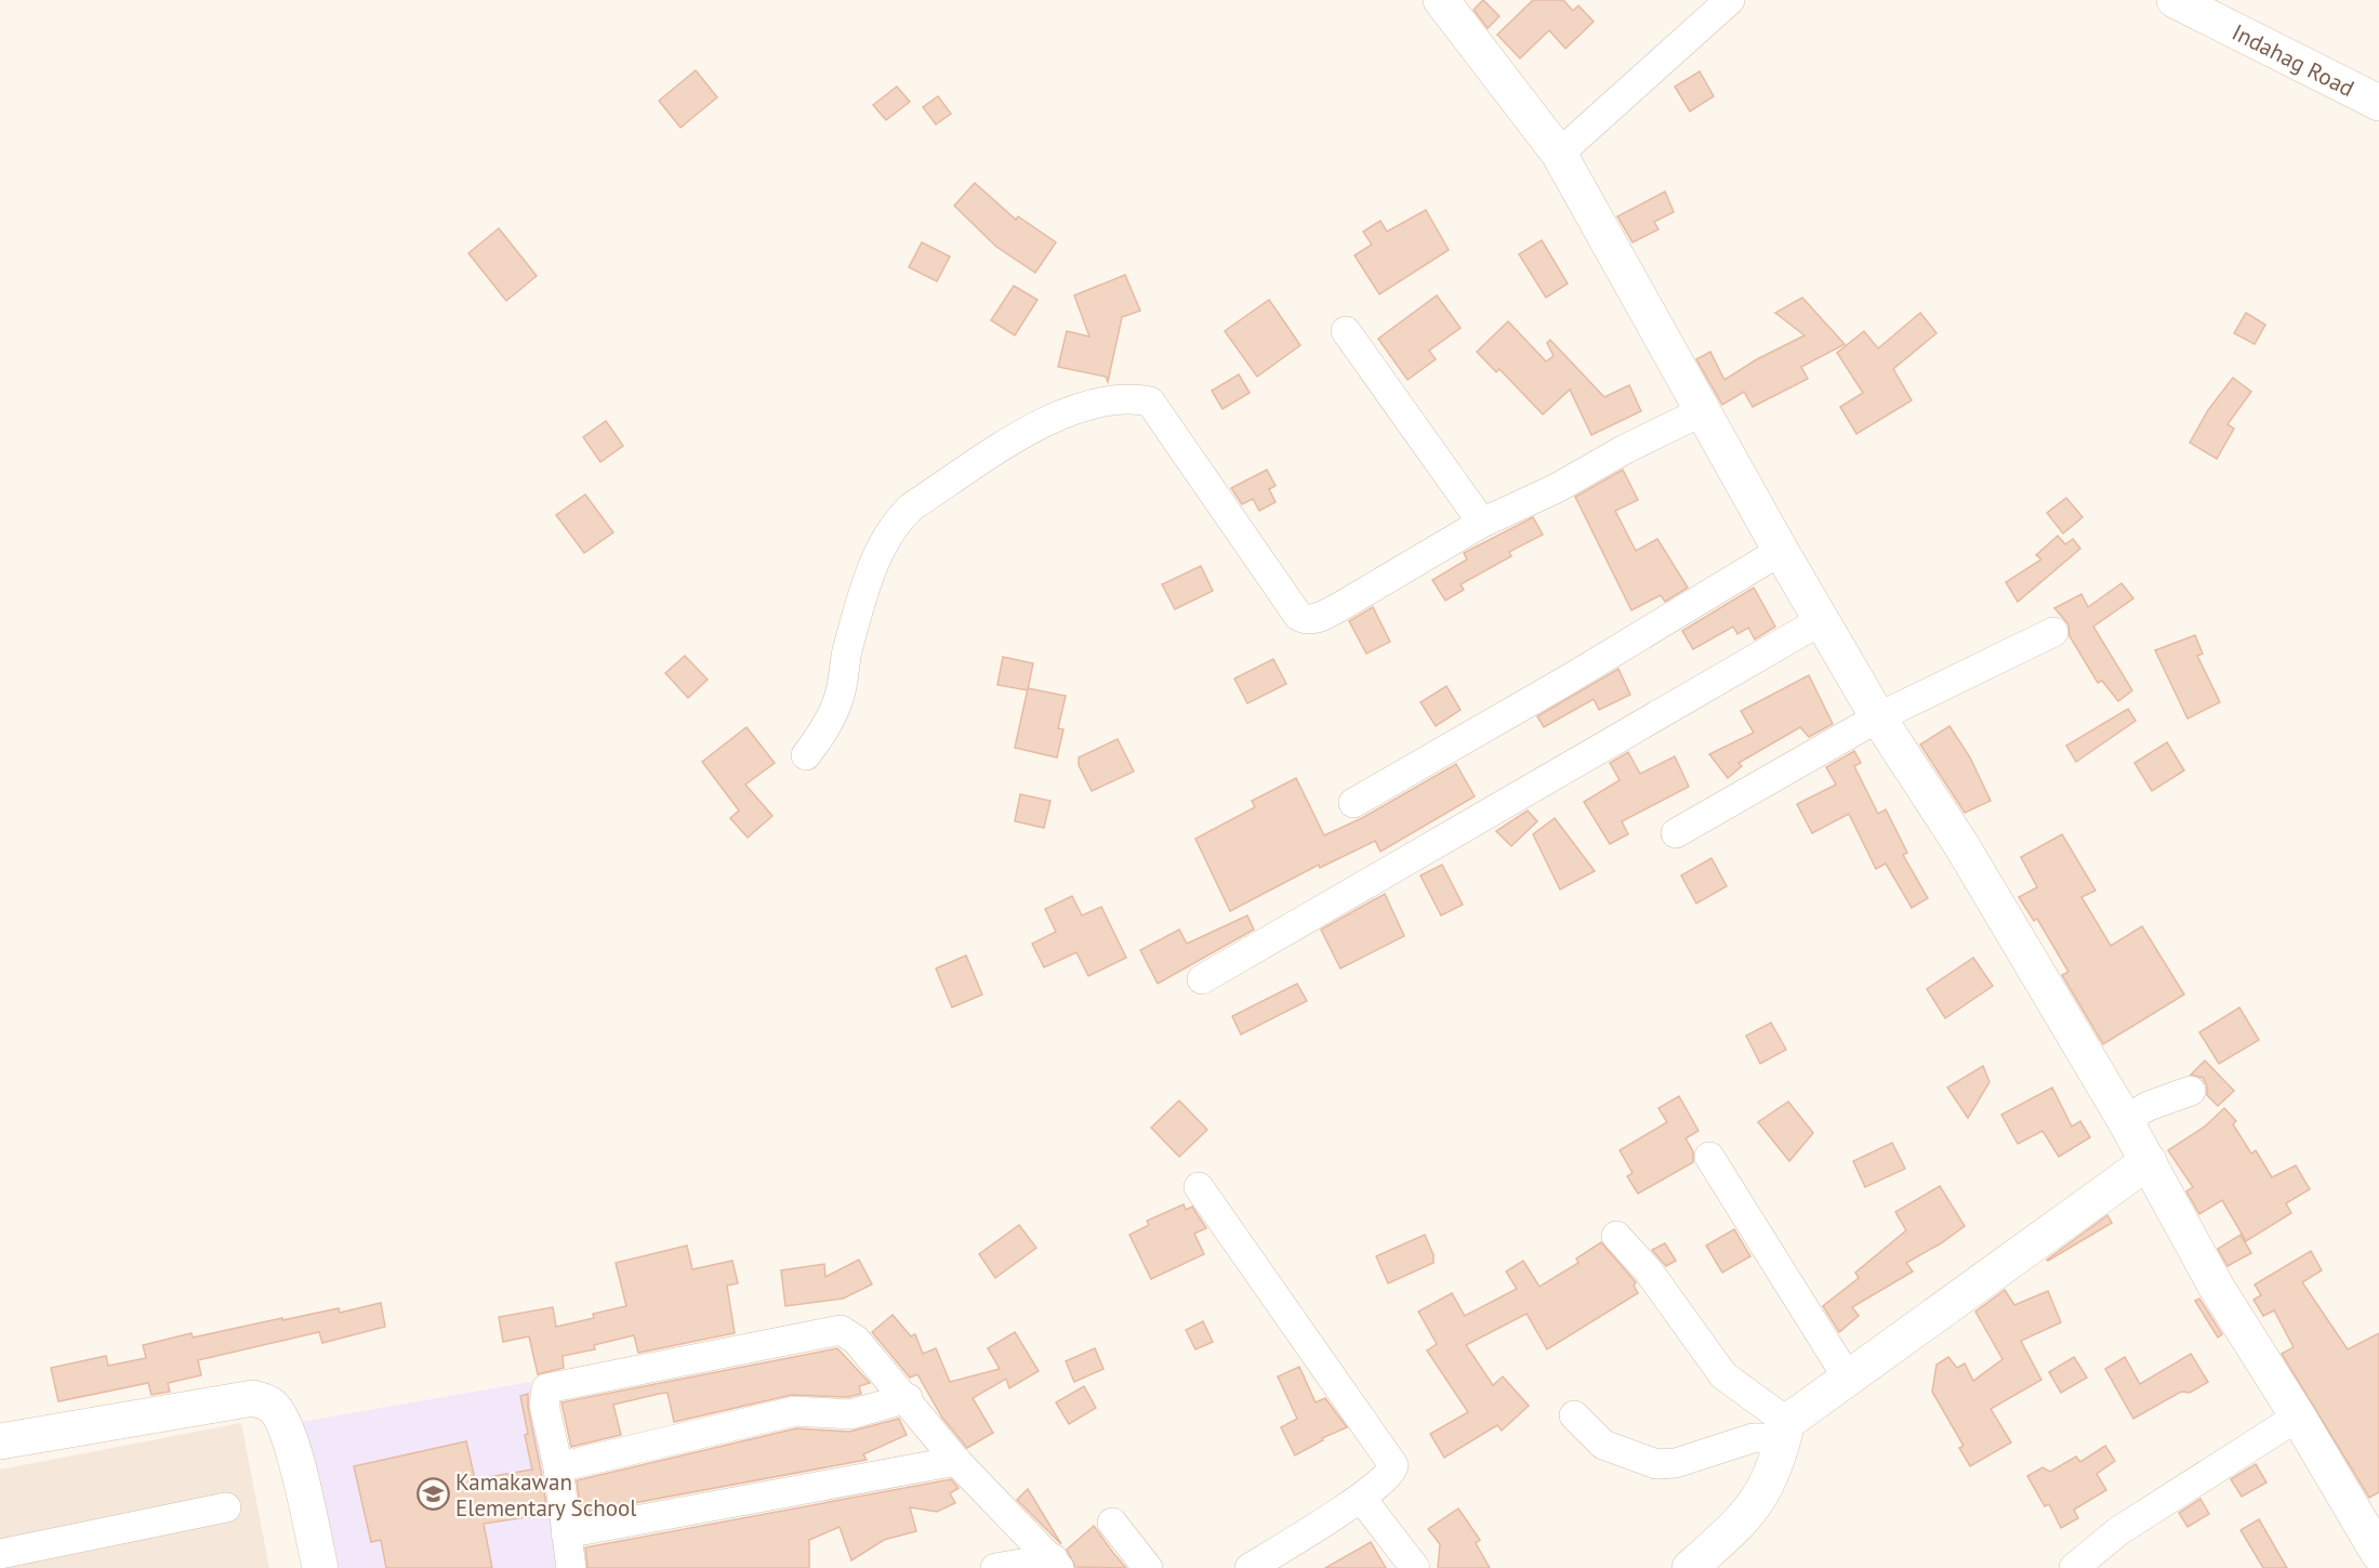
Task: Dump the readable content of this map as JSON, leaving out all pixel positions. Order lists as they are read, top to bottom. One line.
{"streets":{"main road":["Indahag Road"]},"places":{"school or university":["Kamakawan Elementary School"]}}
